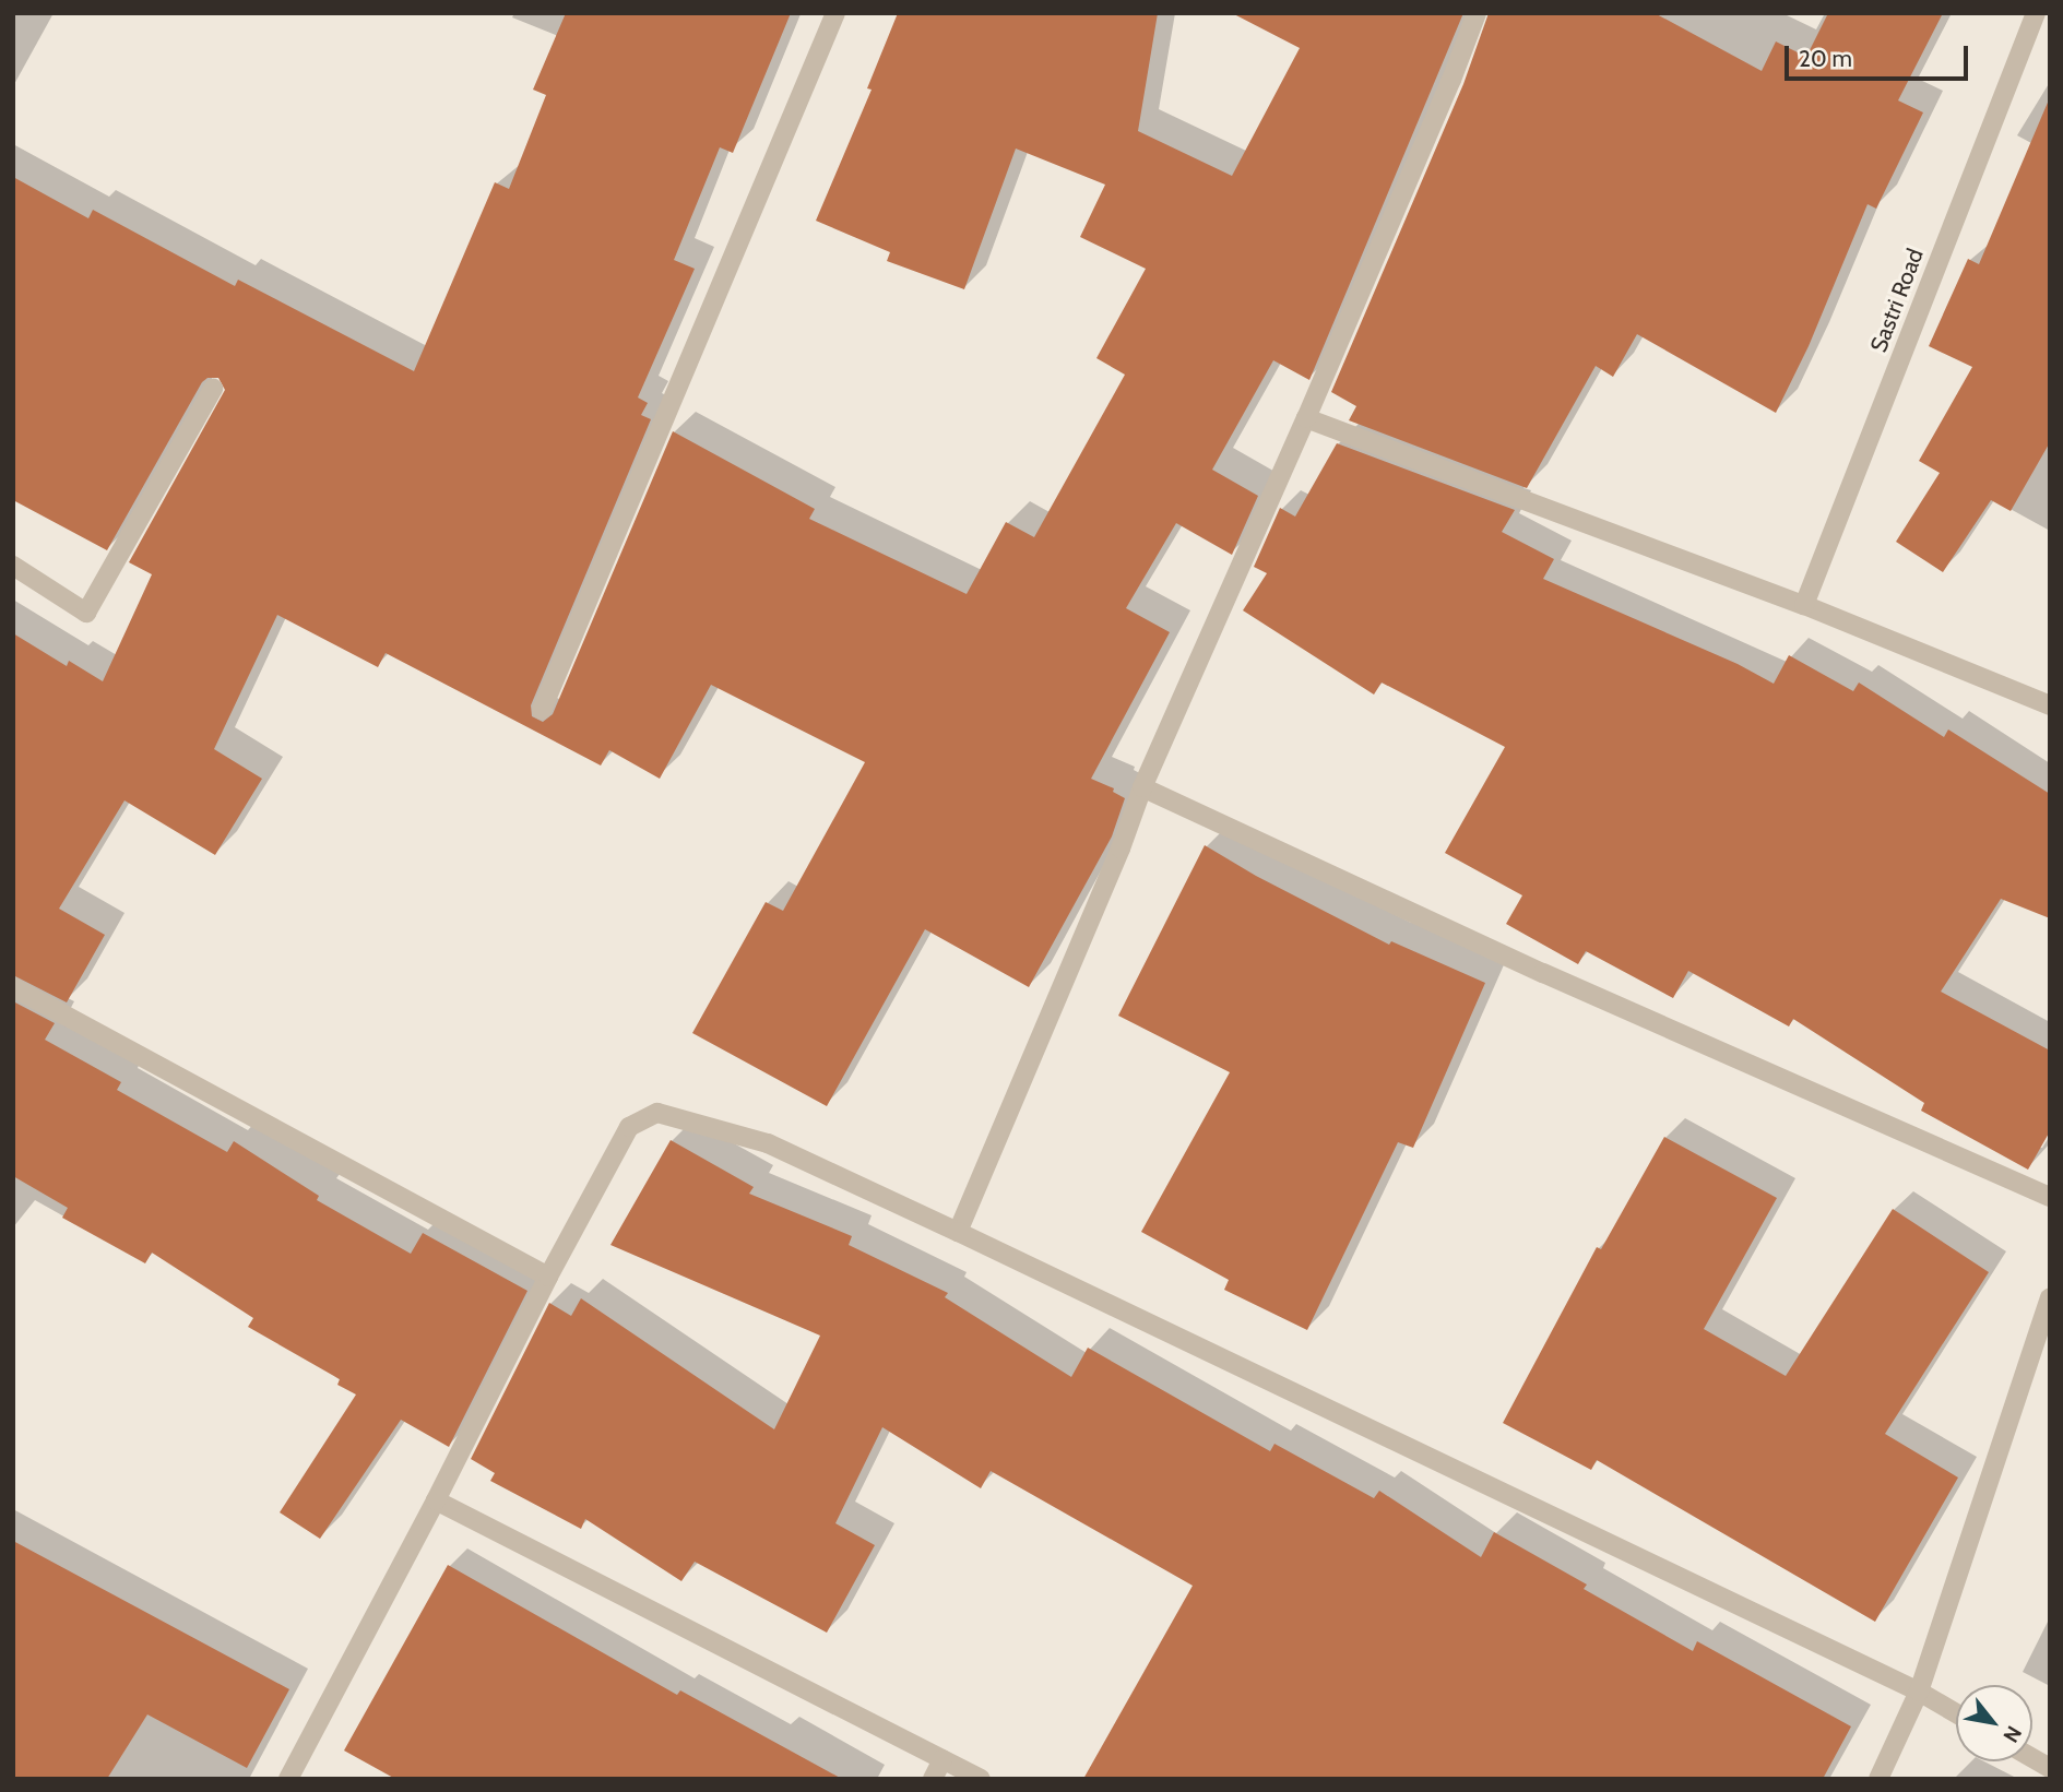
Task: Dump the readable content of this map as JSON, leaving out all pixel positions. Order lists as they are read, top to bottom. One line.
{"streets":{"street":["Sastri Road"]},"scale_bar":"20 m","north":"bottom right"}
